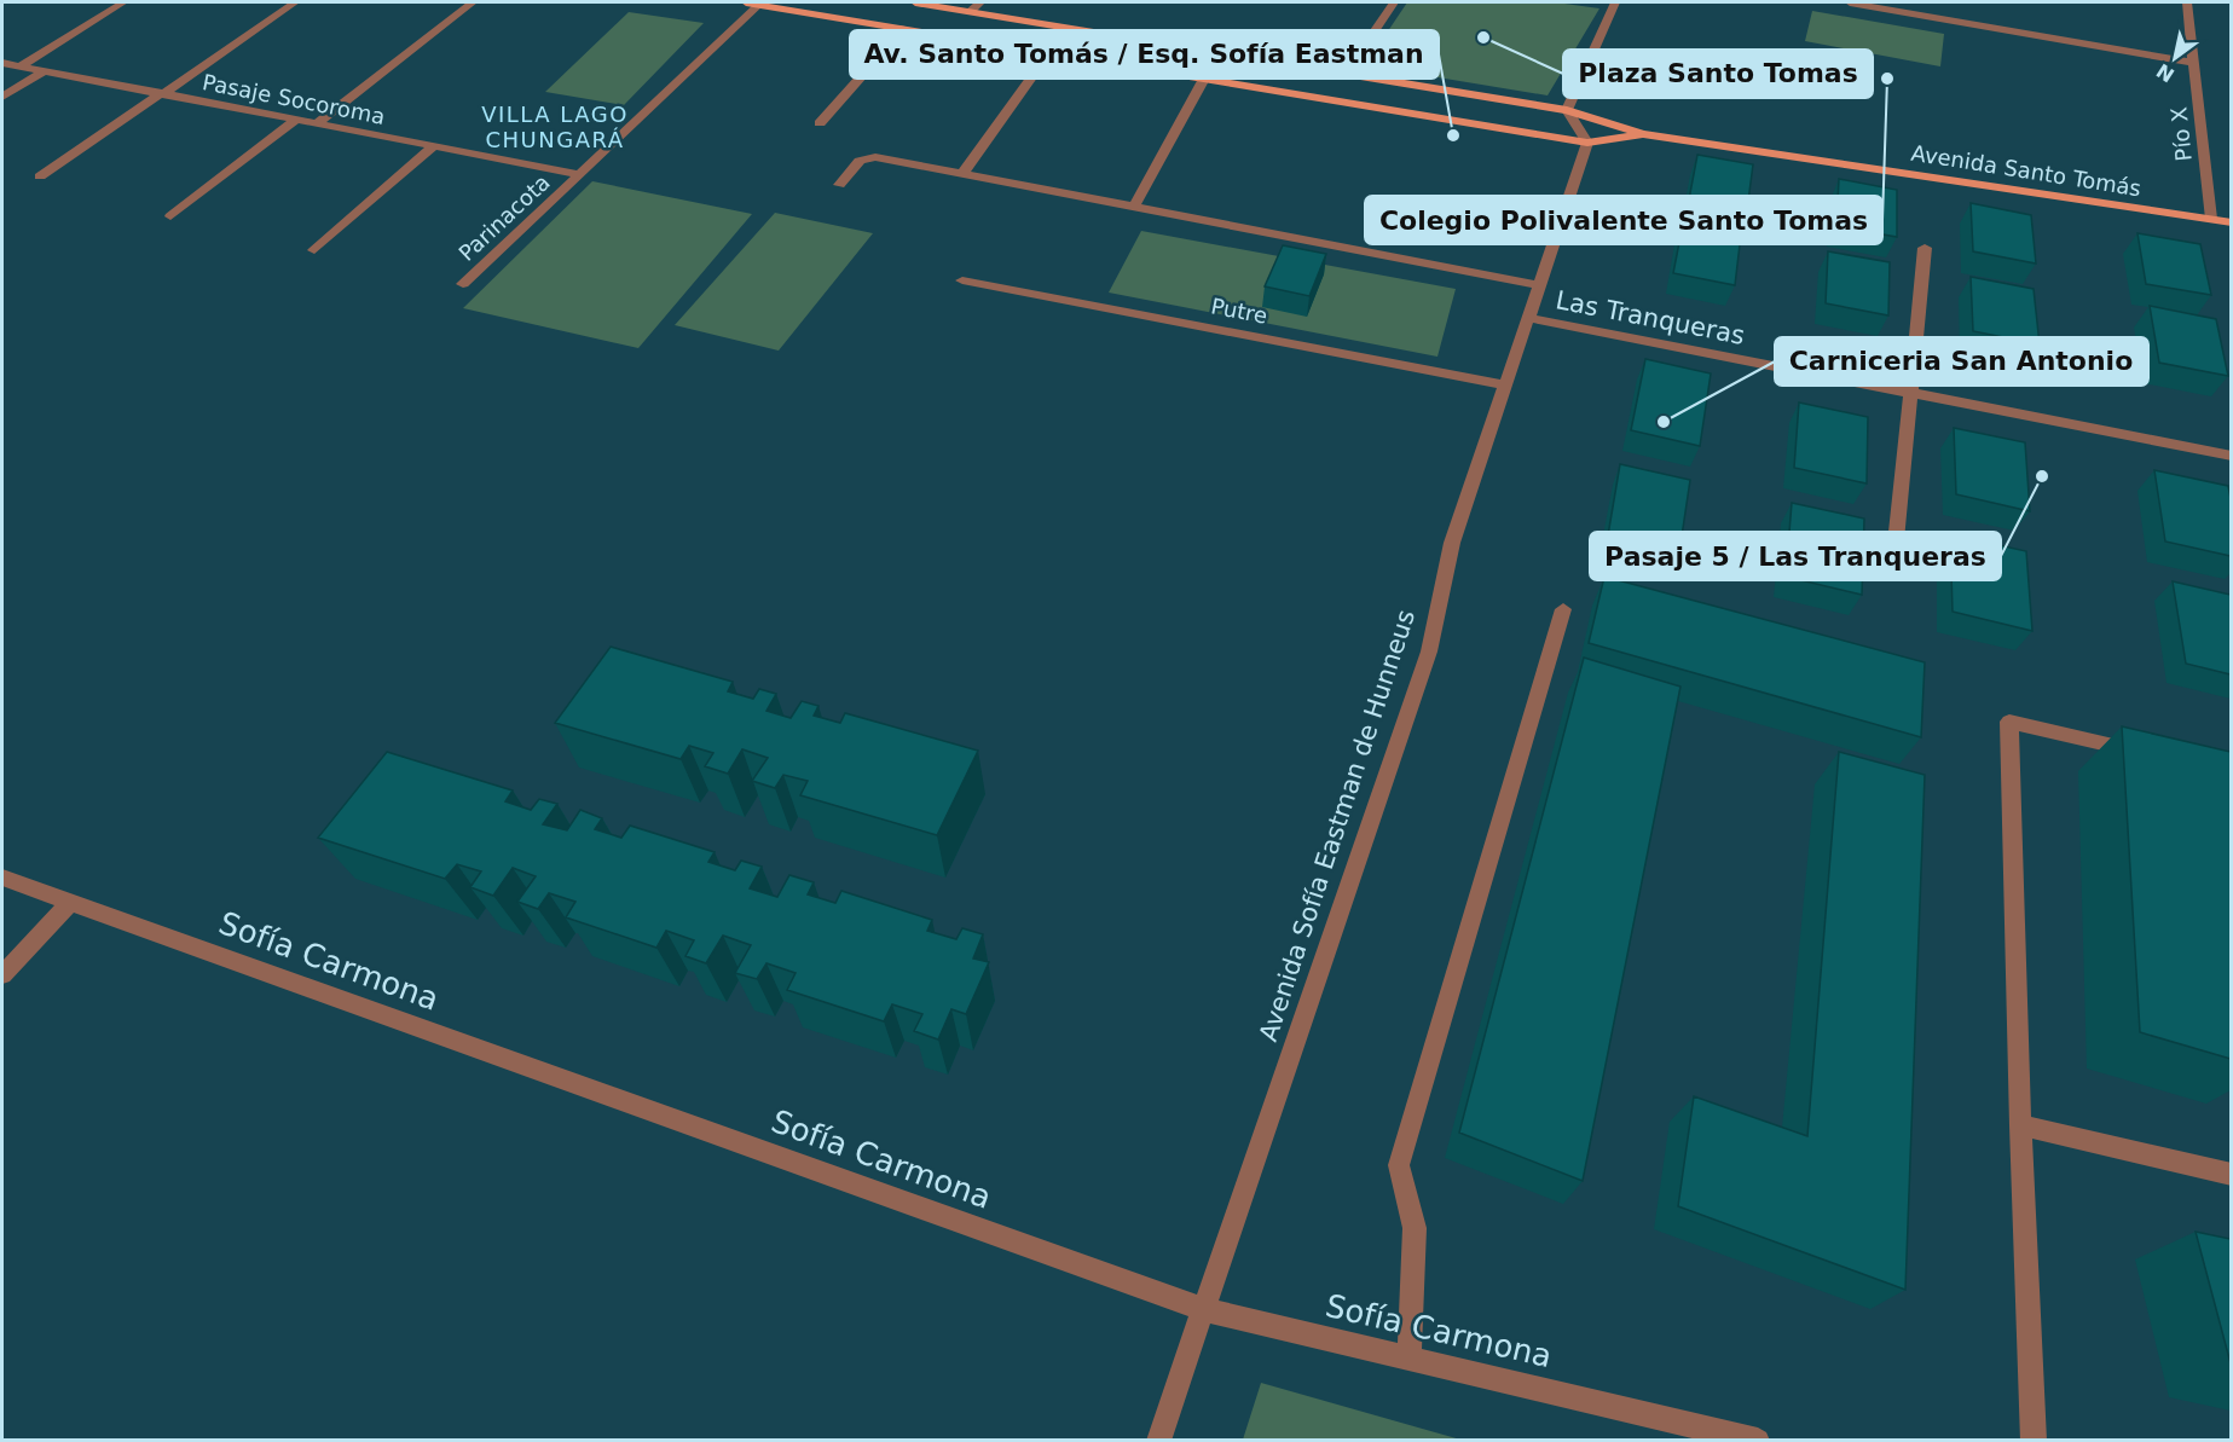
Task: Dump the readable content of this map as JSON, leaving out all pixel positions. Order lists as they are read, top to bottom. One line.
{"streets":{"main road":["Avenida Santo Tomás"],"street":["Pasaje Socoroma","Pío X","Parinacota","Putre","Las Tranqueras","Avenida Sofía Eastman de Hunneus","Sofía Carmona"]},"crossings":[["Pasaje Socoroma","Parinacota"],["Pío X","Avenida Santo Tomás"],["Avenida Santo Tomás","Parinacota"],["Avenida Santo Tomás","Avenida Sofía Eastman de Hunneus"],["Putre","Avenida Sofía Eastman de Hunneus"],["Las Tranqueras","Avenida Sofía Eastman de Hunneus"],["Avenida Sofía Eastman de Hunneus","Sofía Carmona"]],"districts":["VILLA LAGO CHUNGARÁ"],"places":["Plaza Santo Tomas","Colegio Polivalente Santo Tomas","Av. Santo Tomás / Esq. Sofía Eastman","Carniceria San Antonio","Pasaje 5 / Las Tranqueras"],"north":"bottom left"}
